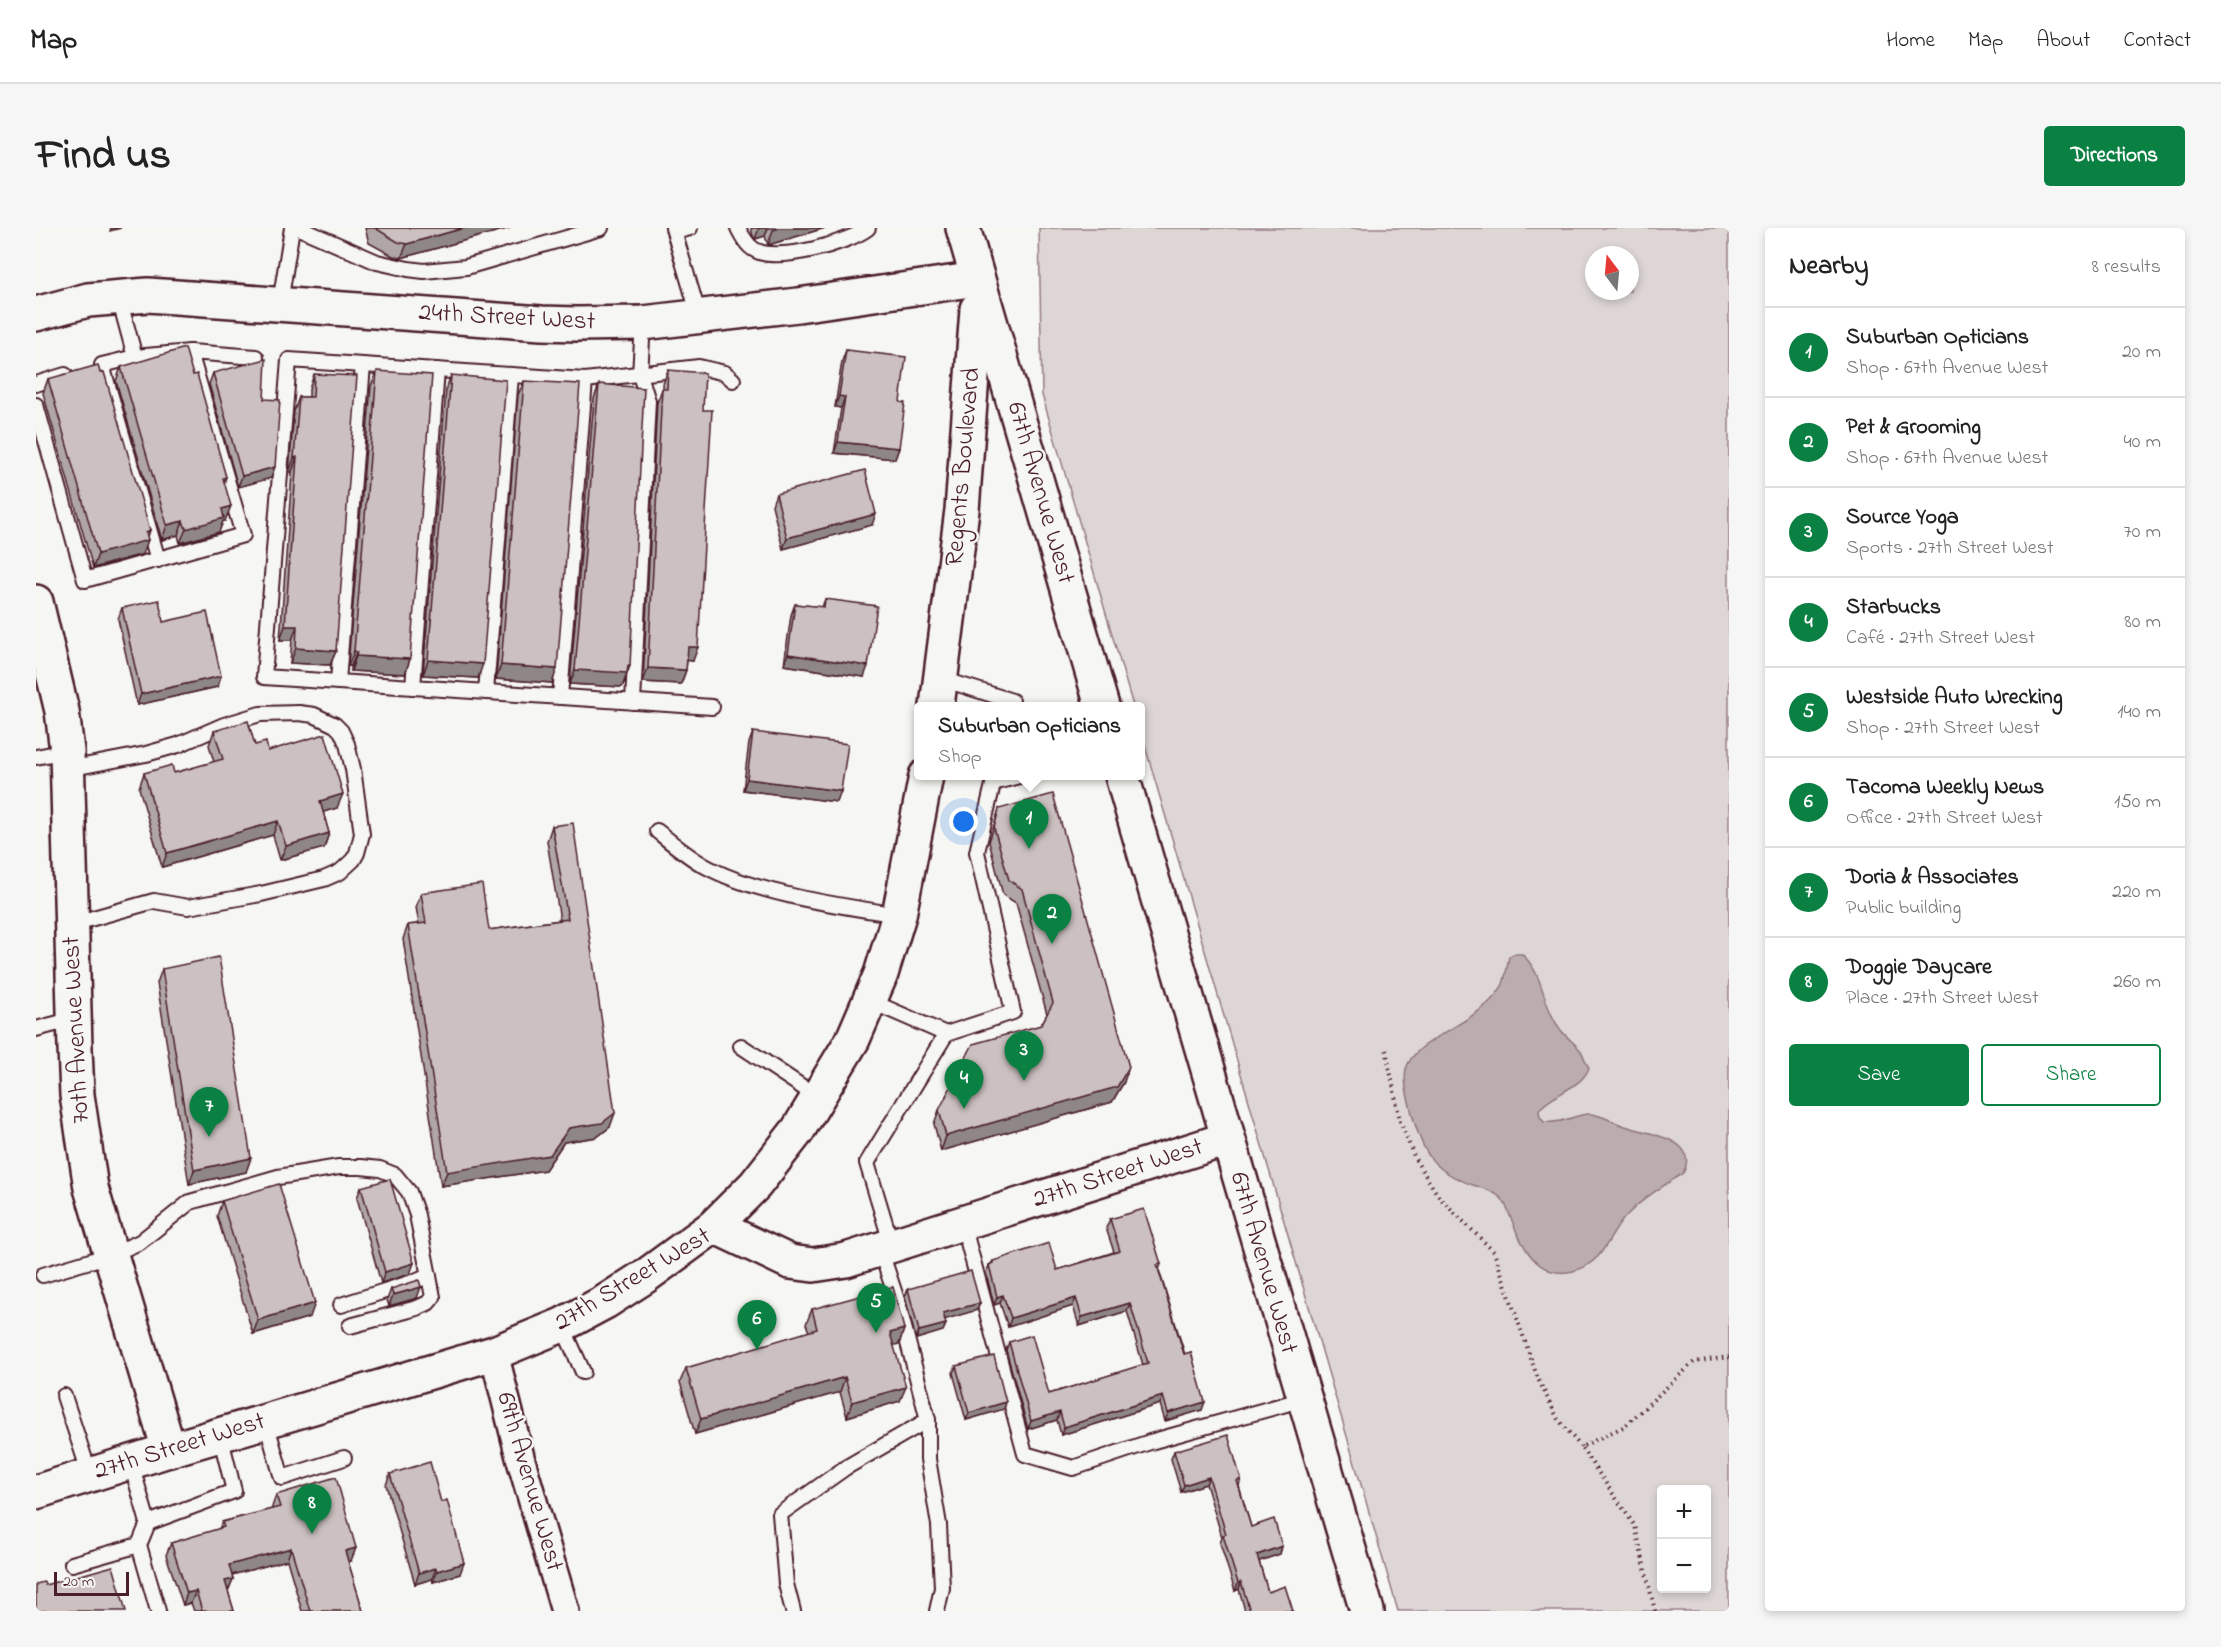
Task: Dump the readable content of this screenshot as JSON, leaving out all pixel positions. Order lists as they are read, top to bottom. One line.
{"streets":{"street":["24th Street West","Regents Boulevard","67th Avenue West","70th Avenue West","27th Street West","69th Avenue West"]},"crossings":[["24th Street West","Regents Boulevard"],["24th Street West","67th Avenue West"],["Regents Boulevard","67th Avenue West"],["67th Avenue West","27th Street West"],["70th Avenue West","27th Street West"],["27th Street West","69th Avenue West"]],"scale_bar":"20 m","north":"top","page":{"header":"Map","nav":["Home","Map","About","Contact"],"title":"Find us","buttons":["Directions",["Save","Share"]],"heading":["Nearby","8 results"],"list":[{"mark":"1","name":"Suburban Opticians","note":"Shop · 67th Avenue West","value":"20 m"},{"mark":"2","name":"Pet & Grooming","note":"Shop · 67th Avenue West","value":"40 m"},{"mark":"3","name":"Source Yoga","note":"Sports · 27th Street West","value":"70 m"},{"mark":"4","name":"Starbucks","note":"Café · 27th Street West","value":"80 m"},{"mark":"5","name":"Westside Auto Wrecking","note":"Shop · 27th Street West","value":"140 m"},{"mark":"6","name":"Tacoma Weekly News","note":"Office · 27th Street West","value":"150 m"},{"mark":"7","name":"Doria & Associates","note":"Public building","value":"220 m"},{"mark":"8","name":"Doggie Daycare","note":"Place · 27th Street West","value":"260 m"}],"popup":["Suburban Opticians","Shop"],"pins":["1","2","3","4","7","5","6","8"],"map_buttons":["+","−"],"scale":"20 m"}}
